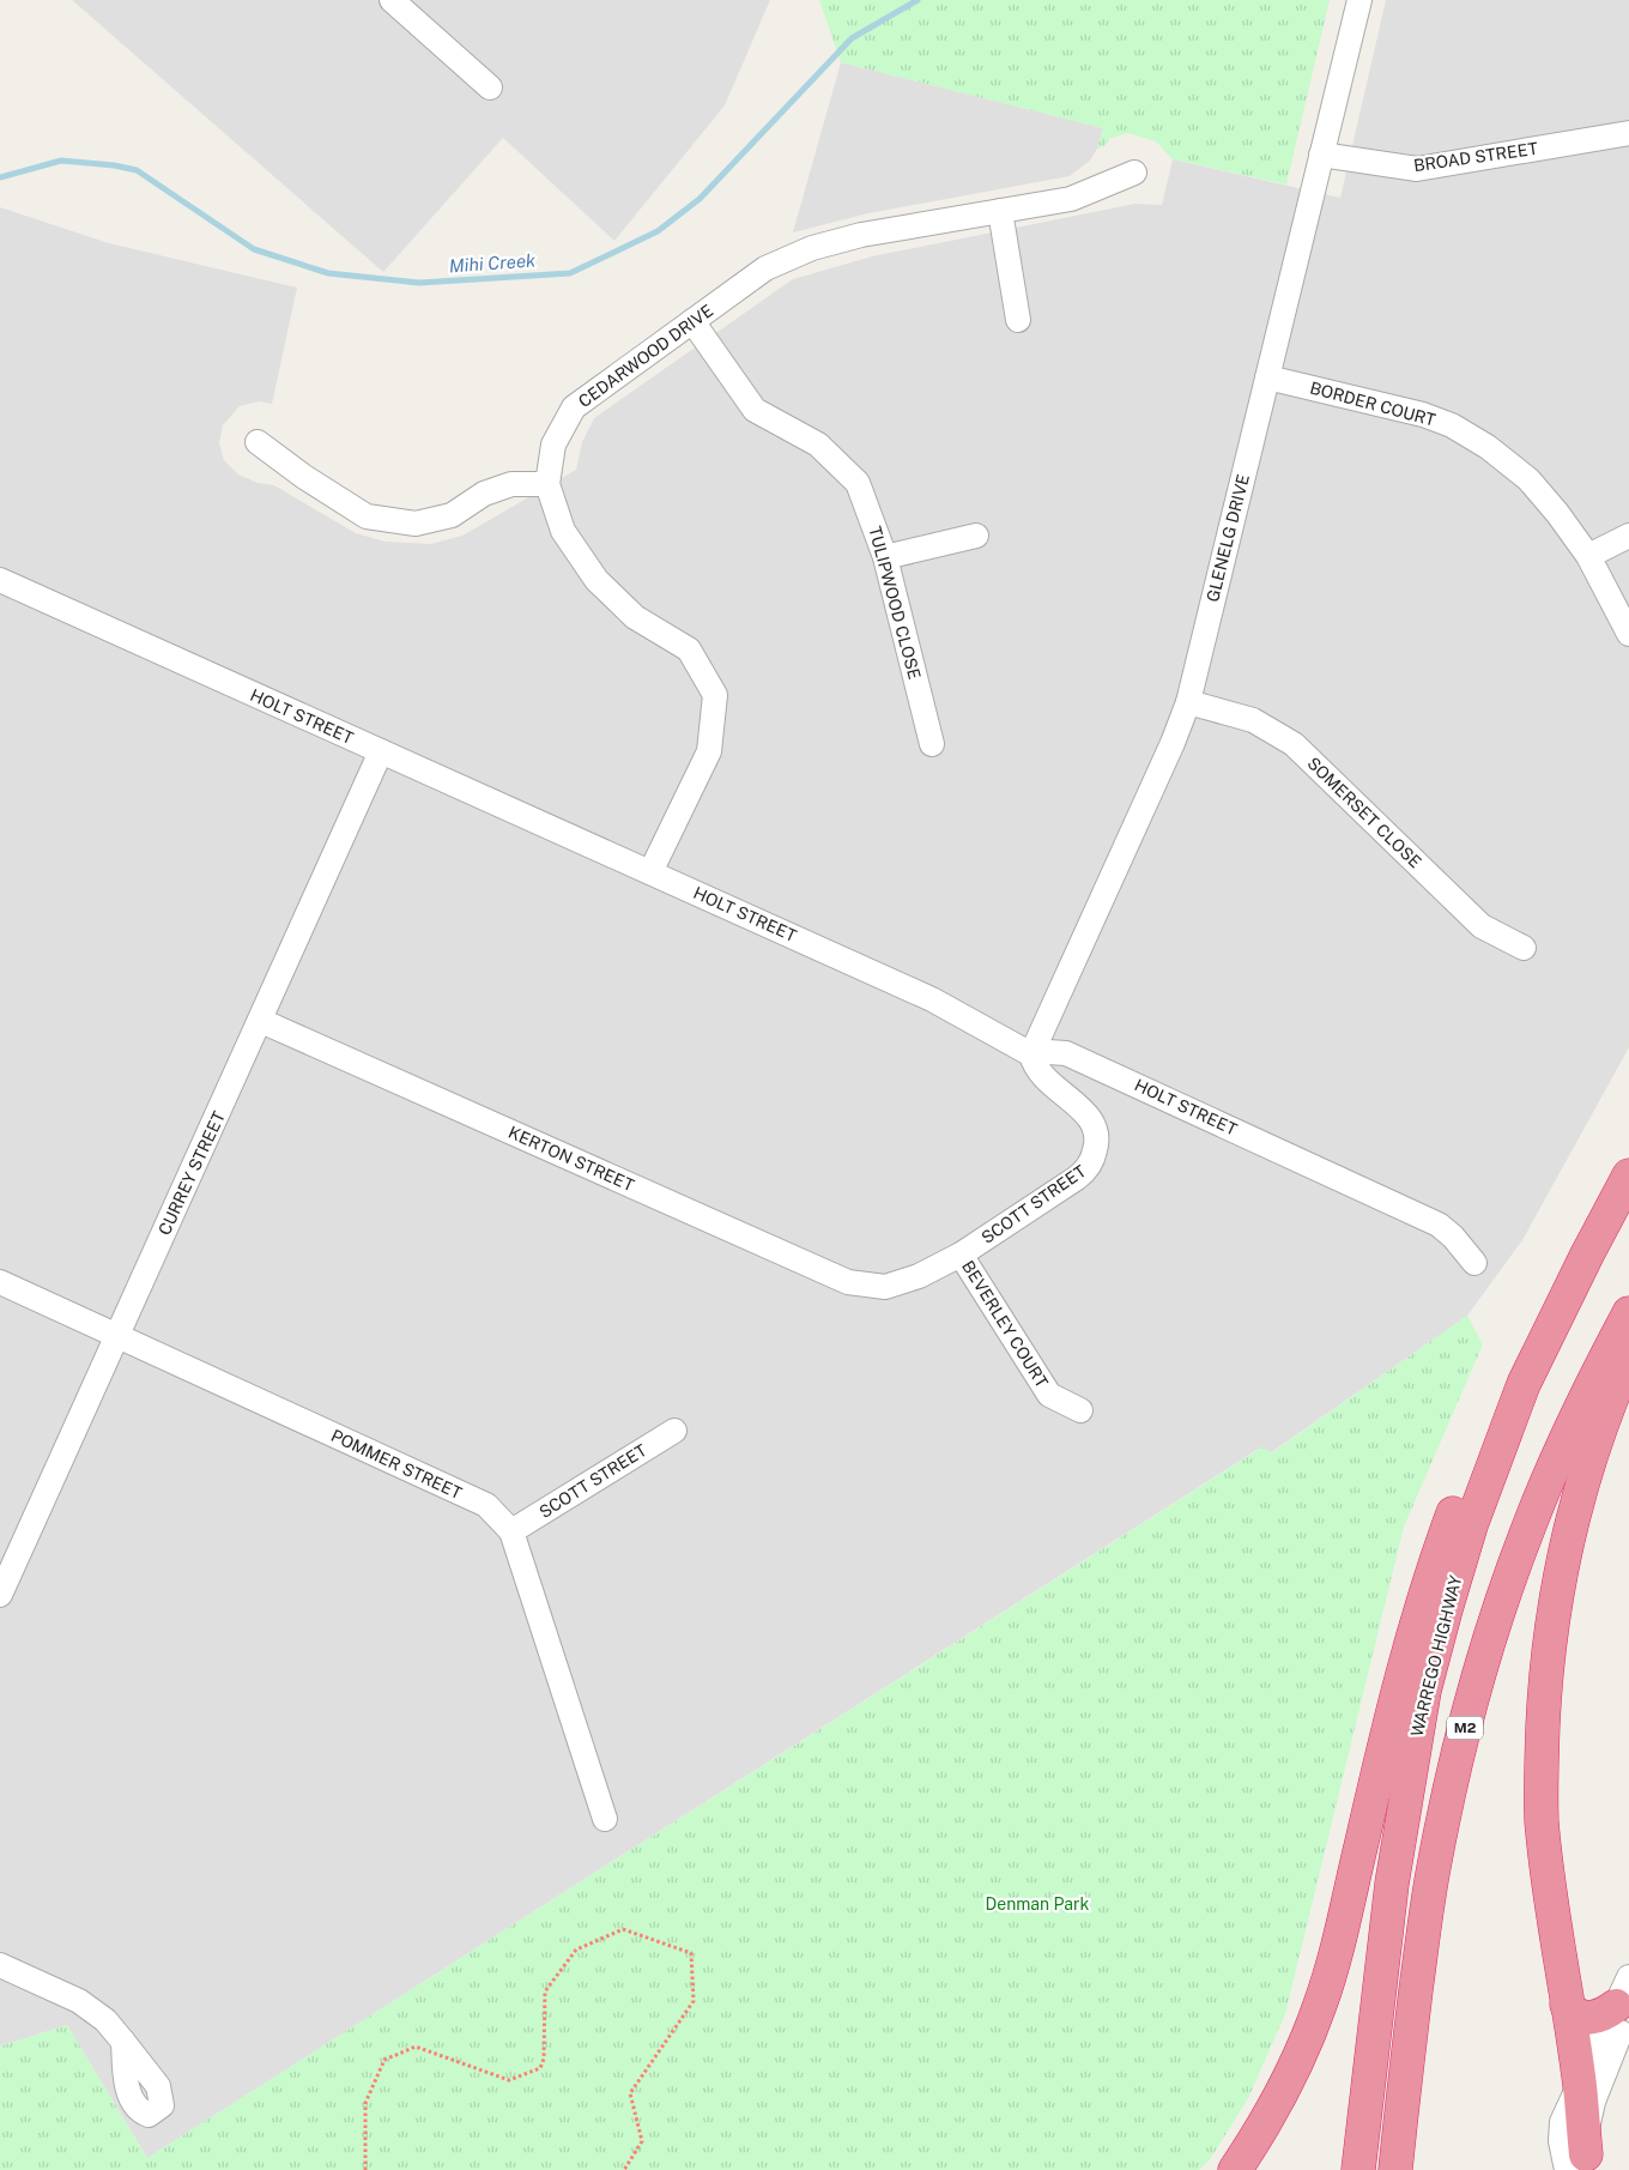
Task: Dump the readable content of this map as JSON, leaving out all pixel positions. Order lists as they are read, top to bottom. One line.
{"streets":{"highway":["WARREGO HIGHWAY","M2"],"street":["BROAD STREET","CEDARWOOD DRIVE","BORDER COURT","GLENELG DRIVE","TULIPWOOD CLOSE","HOLT STREET","SOMERSET CLOSE","KERTON STREET","CURREY STREET","SCOTT STREET","BEVERLEY COURT","POMMER STREET"]},"crossings":[["BROAD STREET","GLENELG DRIVE"],["CEDARWOOD DRIVE","TULIPWOOD CLOSE"],["CEDARWOOD DRIVE","HOLT STREET"],["BORDER COURT","GLENELG DRIVE"],["GLENELG DRIVE","HOLT STREET"],["GLENELG DRIVE","SOMERSET CLOSE"],["GLENELG DRIVE","SCOTT STREET"],["HOLT STREET","CURREY STREET"],["HOLT STREET","SCOTT STREET"],["KERTON STREET","CURREY STREET"],["KERTON STREET","SCOTT STREET"],["CURREY STREET","POMMER STREET"],["SCOTT STREET","BEVERLEY COURT"],["SCOTT STREET","POMMER STREET"]],"water":["Mihi Creek"],"parks":["Denman Park"]}
